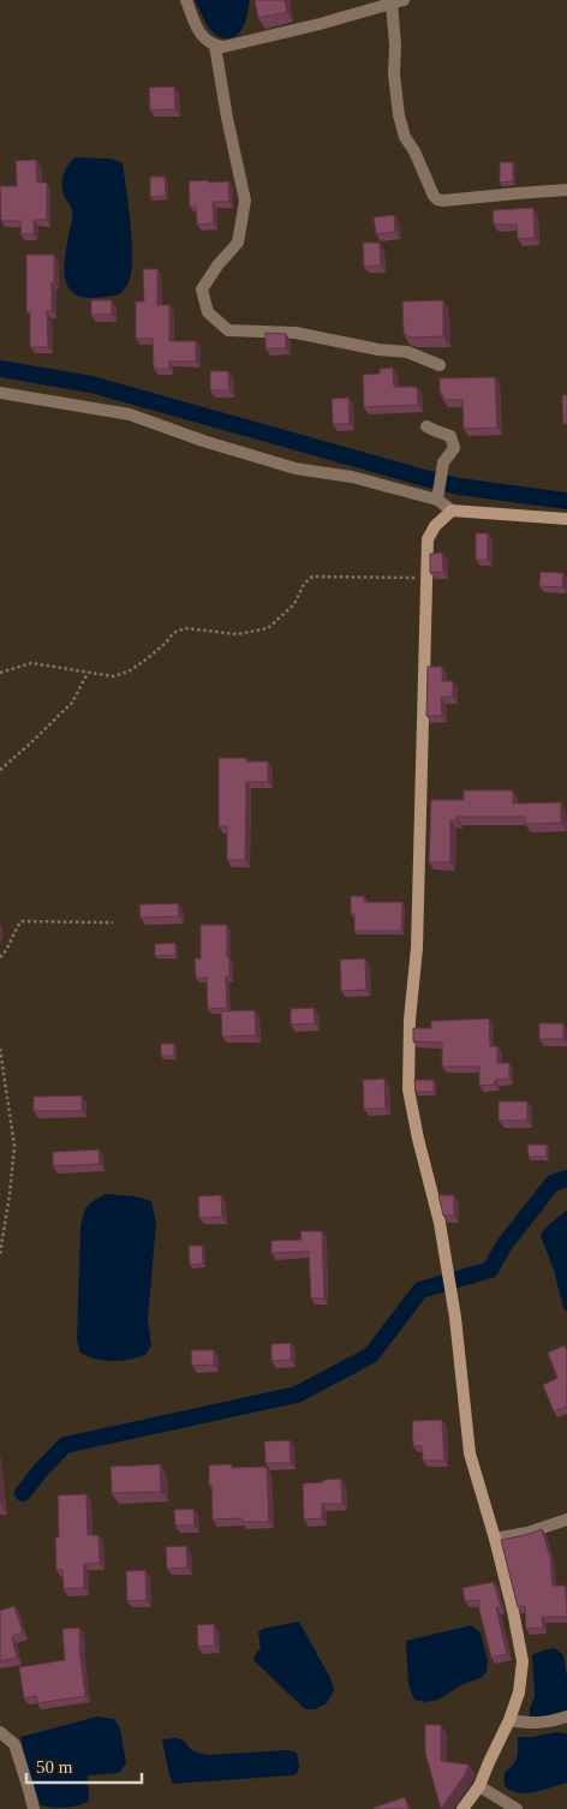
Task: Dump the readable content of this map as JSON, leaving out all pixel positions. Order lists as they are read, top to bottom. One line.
{"scale_bar":"50 m"}
